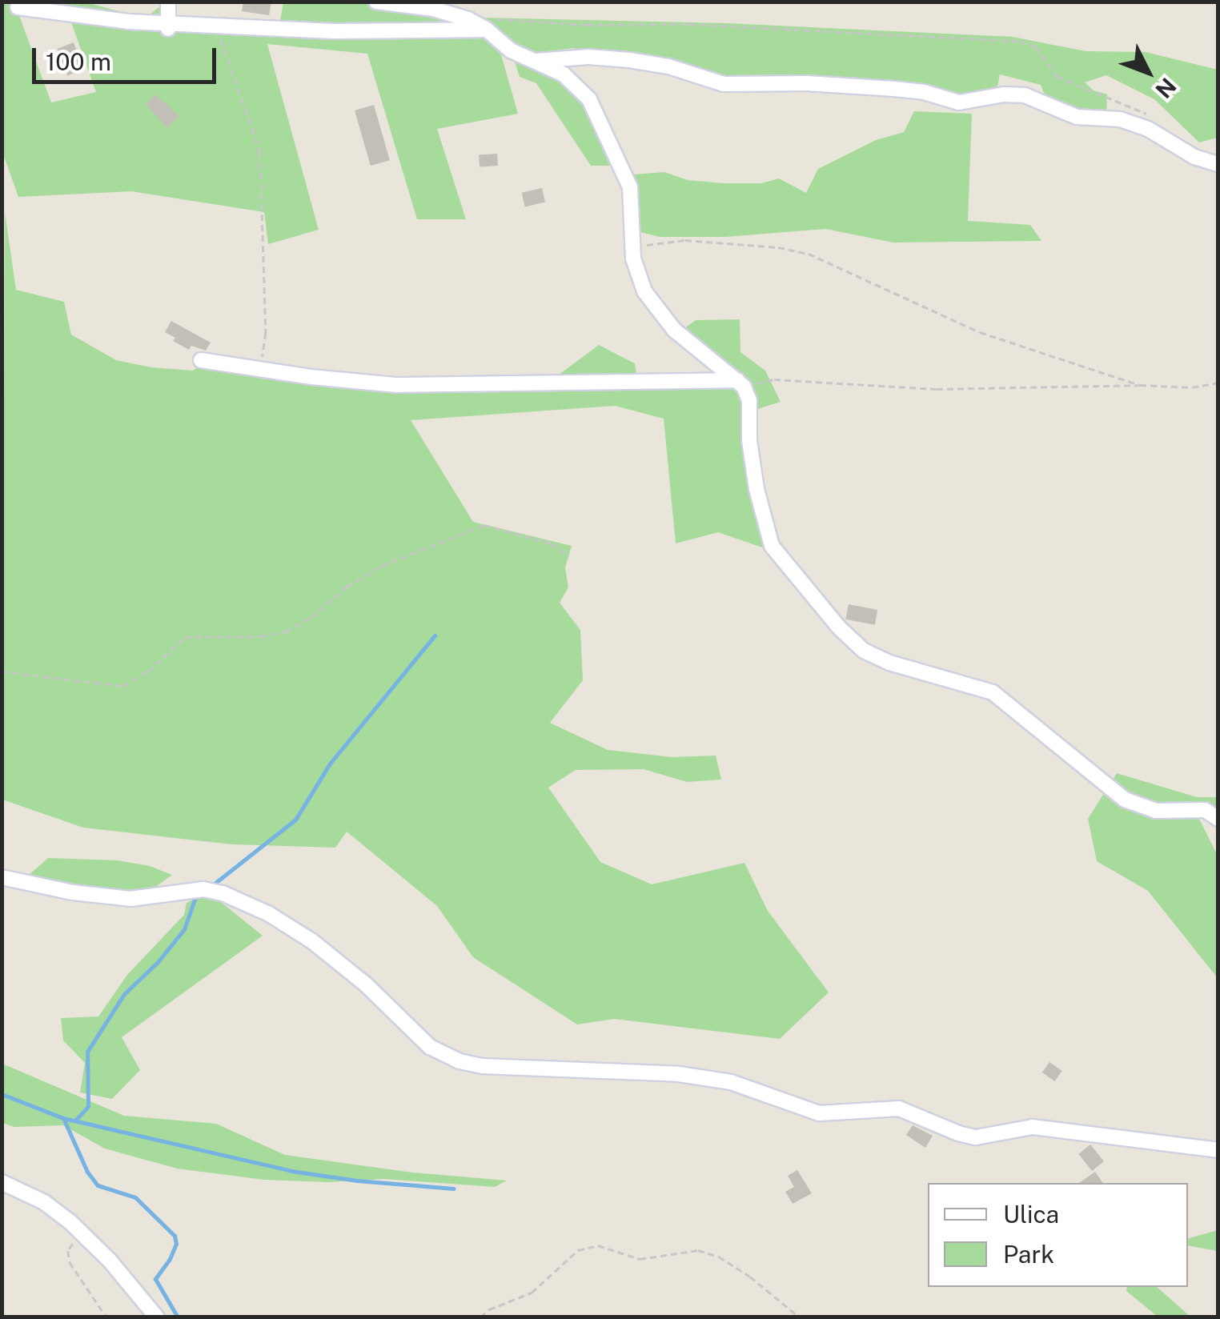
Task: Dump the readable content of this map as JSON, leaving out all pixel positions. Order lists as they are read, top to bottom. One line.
{"legend":["Ulica","Park"],"scale_bar":"100 m","north":"bottom right"}
